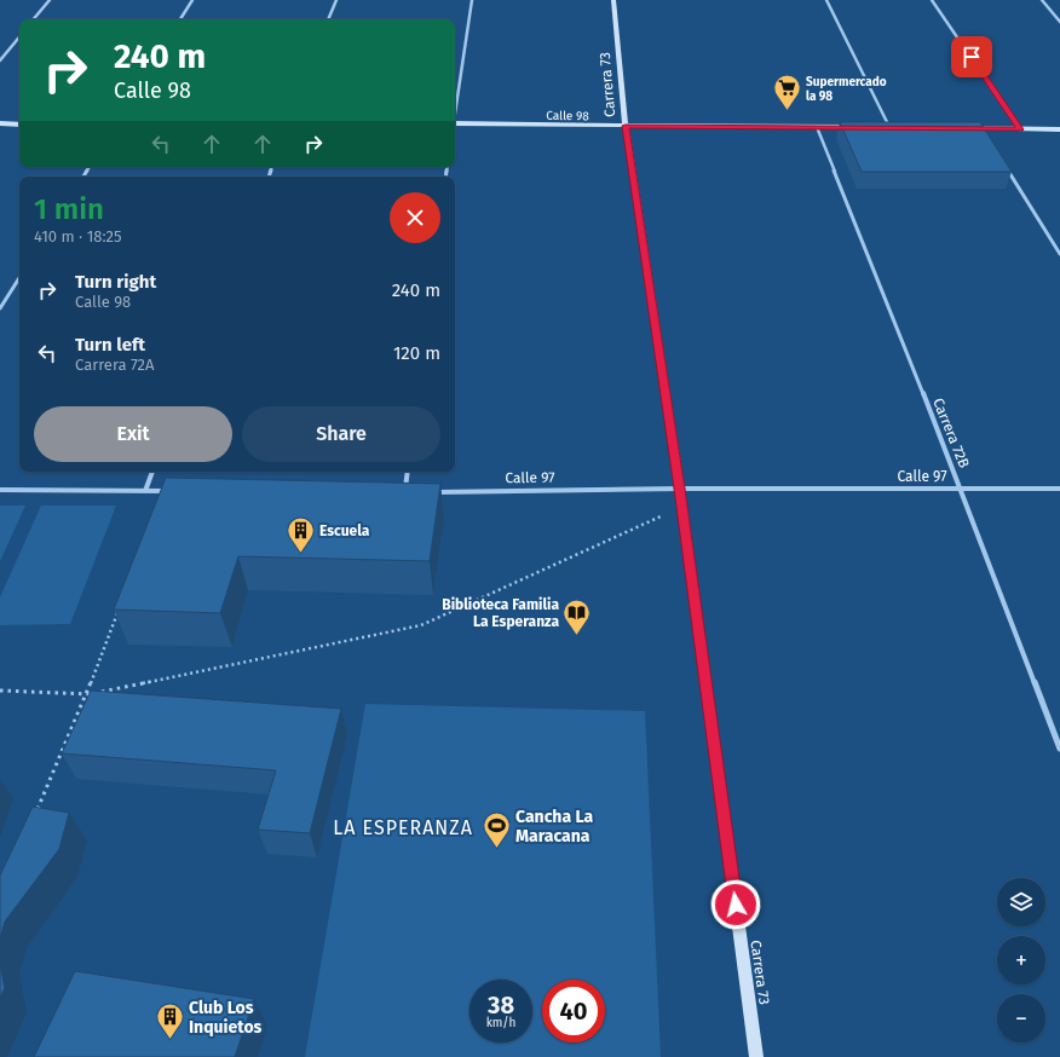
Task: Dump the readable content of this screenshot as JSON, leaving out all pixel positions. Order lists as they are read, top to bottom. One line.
{"streets":{"street":["Carrera 73","Calle 98","Carrera 72B","Calle 97"]},"crossings":[["Carrera 73","Calle 98"],["Carrera 73","Calle 97"],["Calle 98","Carrera 72B"],["Carrera 72B","Calle 97"]],"districts":["LA ESPERANZA"],"places":{"supermarket":["Supermercado la 98"],"building":["Escuela","Club Los Inquietos"],"library":["Biblioteca Familia La Esperanza"],"sports":["Cancha La Maracana"]},"page":{"turn":["240 m","Calle 98"],"heading":["1 min","410 m · 18:25"],"list":[{"name":"Turn right","note":"Calle 98","value":"240 m"},{"name":"Turn left","note":"Carrera 72A","value":"120 m"}],"buttons":["Exit","Share"],"map_buttons":["+","−"],"speed":"38 km/h","limit":"40"}}
